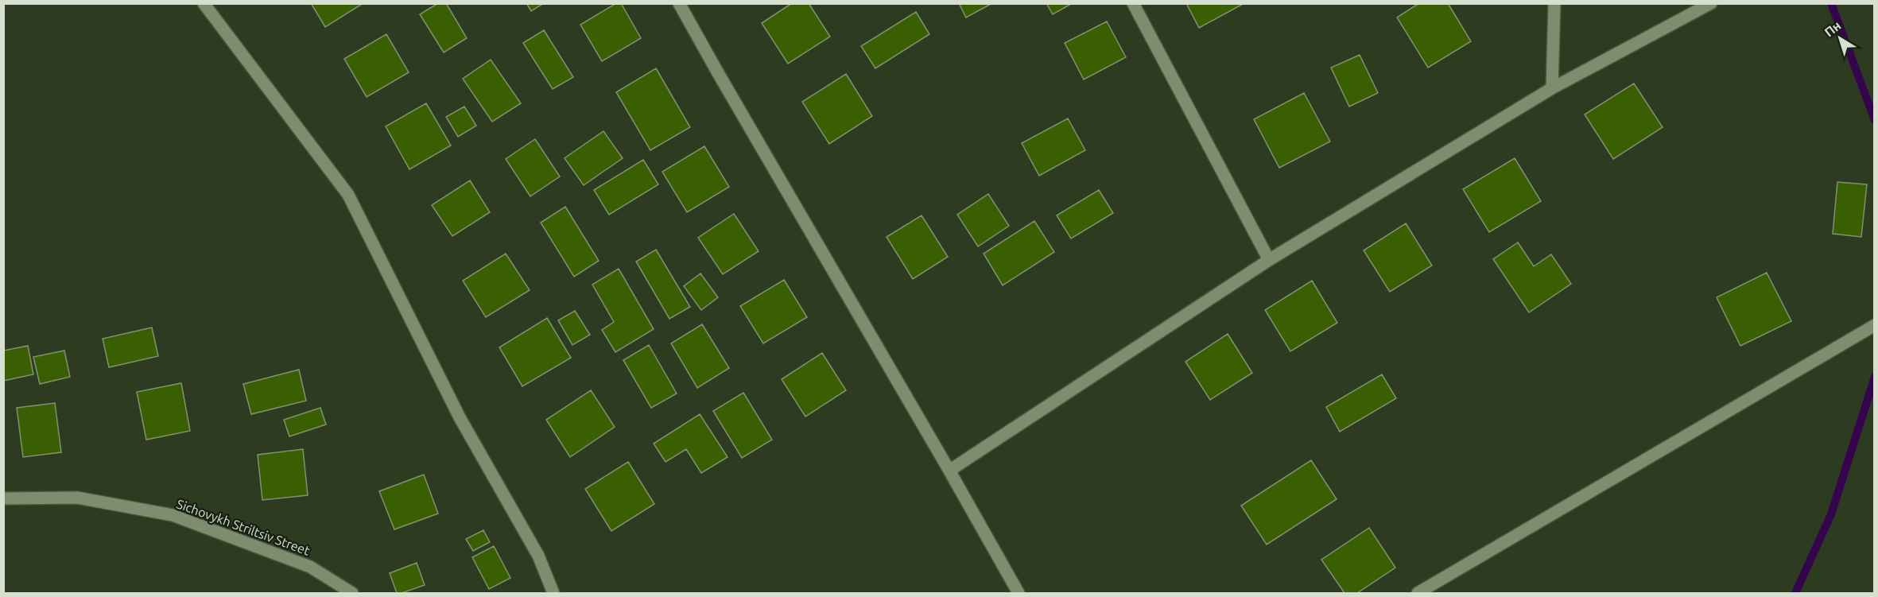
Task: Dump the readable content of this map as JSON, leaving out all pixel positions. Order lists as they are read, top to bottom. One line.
{"streets":{"street":["Sichovykh Striltsiv Street"]},"north":"top left"}
